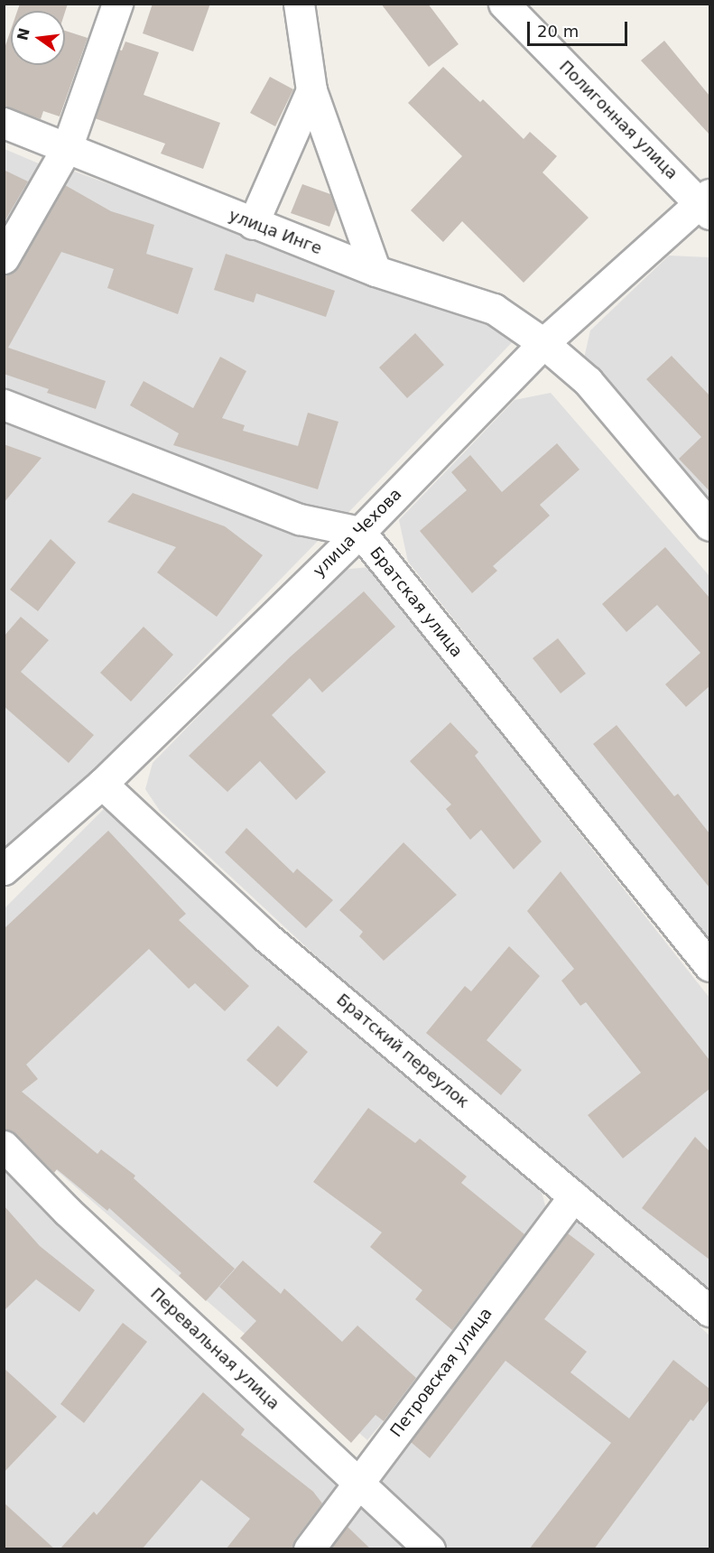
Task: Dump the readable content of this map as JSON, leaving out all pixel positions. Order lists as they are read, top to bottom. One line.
{"streets":{"street":["Полигонная улица","улица Инге","улица Чехова","Братская улица","Братский переулок","Перевальная улица","Петровская улица"]},"crossings":[["Полигонная улица","улица Чехова"],["улица Инге","улица Чехова"],["улица Чехова","Братская улица"],["улица Чехова","Братский переулок"],["Братский переулок","Петровская улица"],["Перевальная улица","Петровская улица"]],"scale_bar":"20 m","north":"left"}
